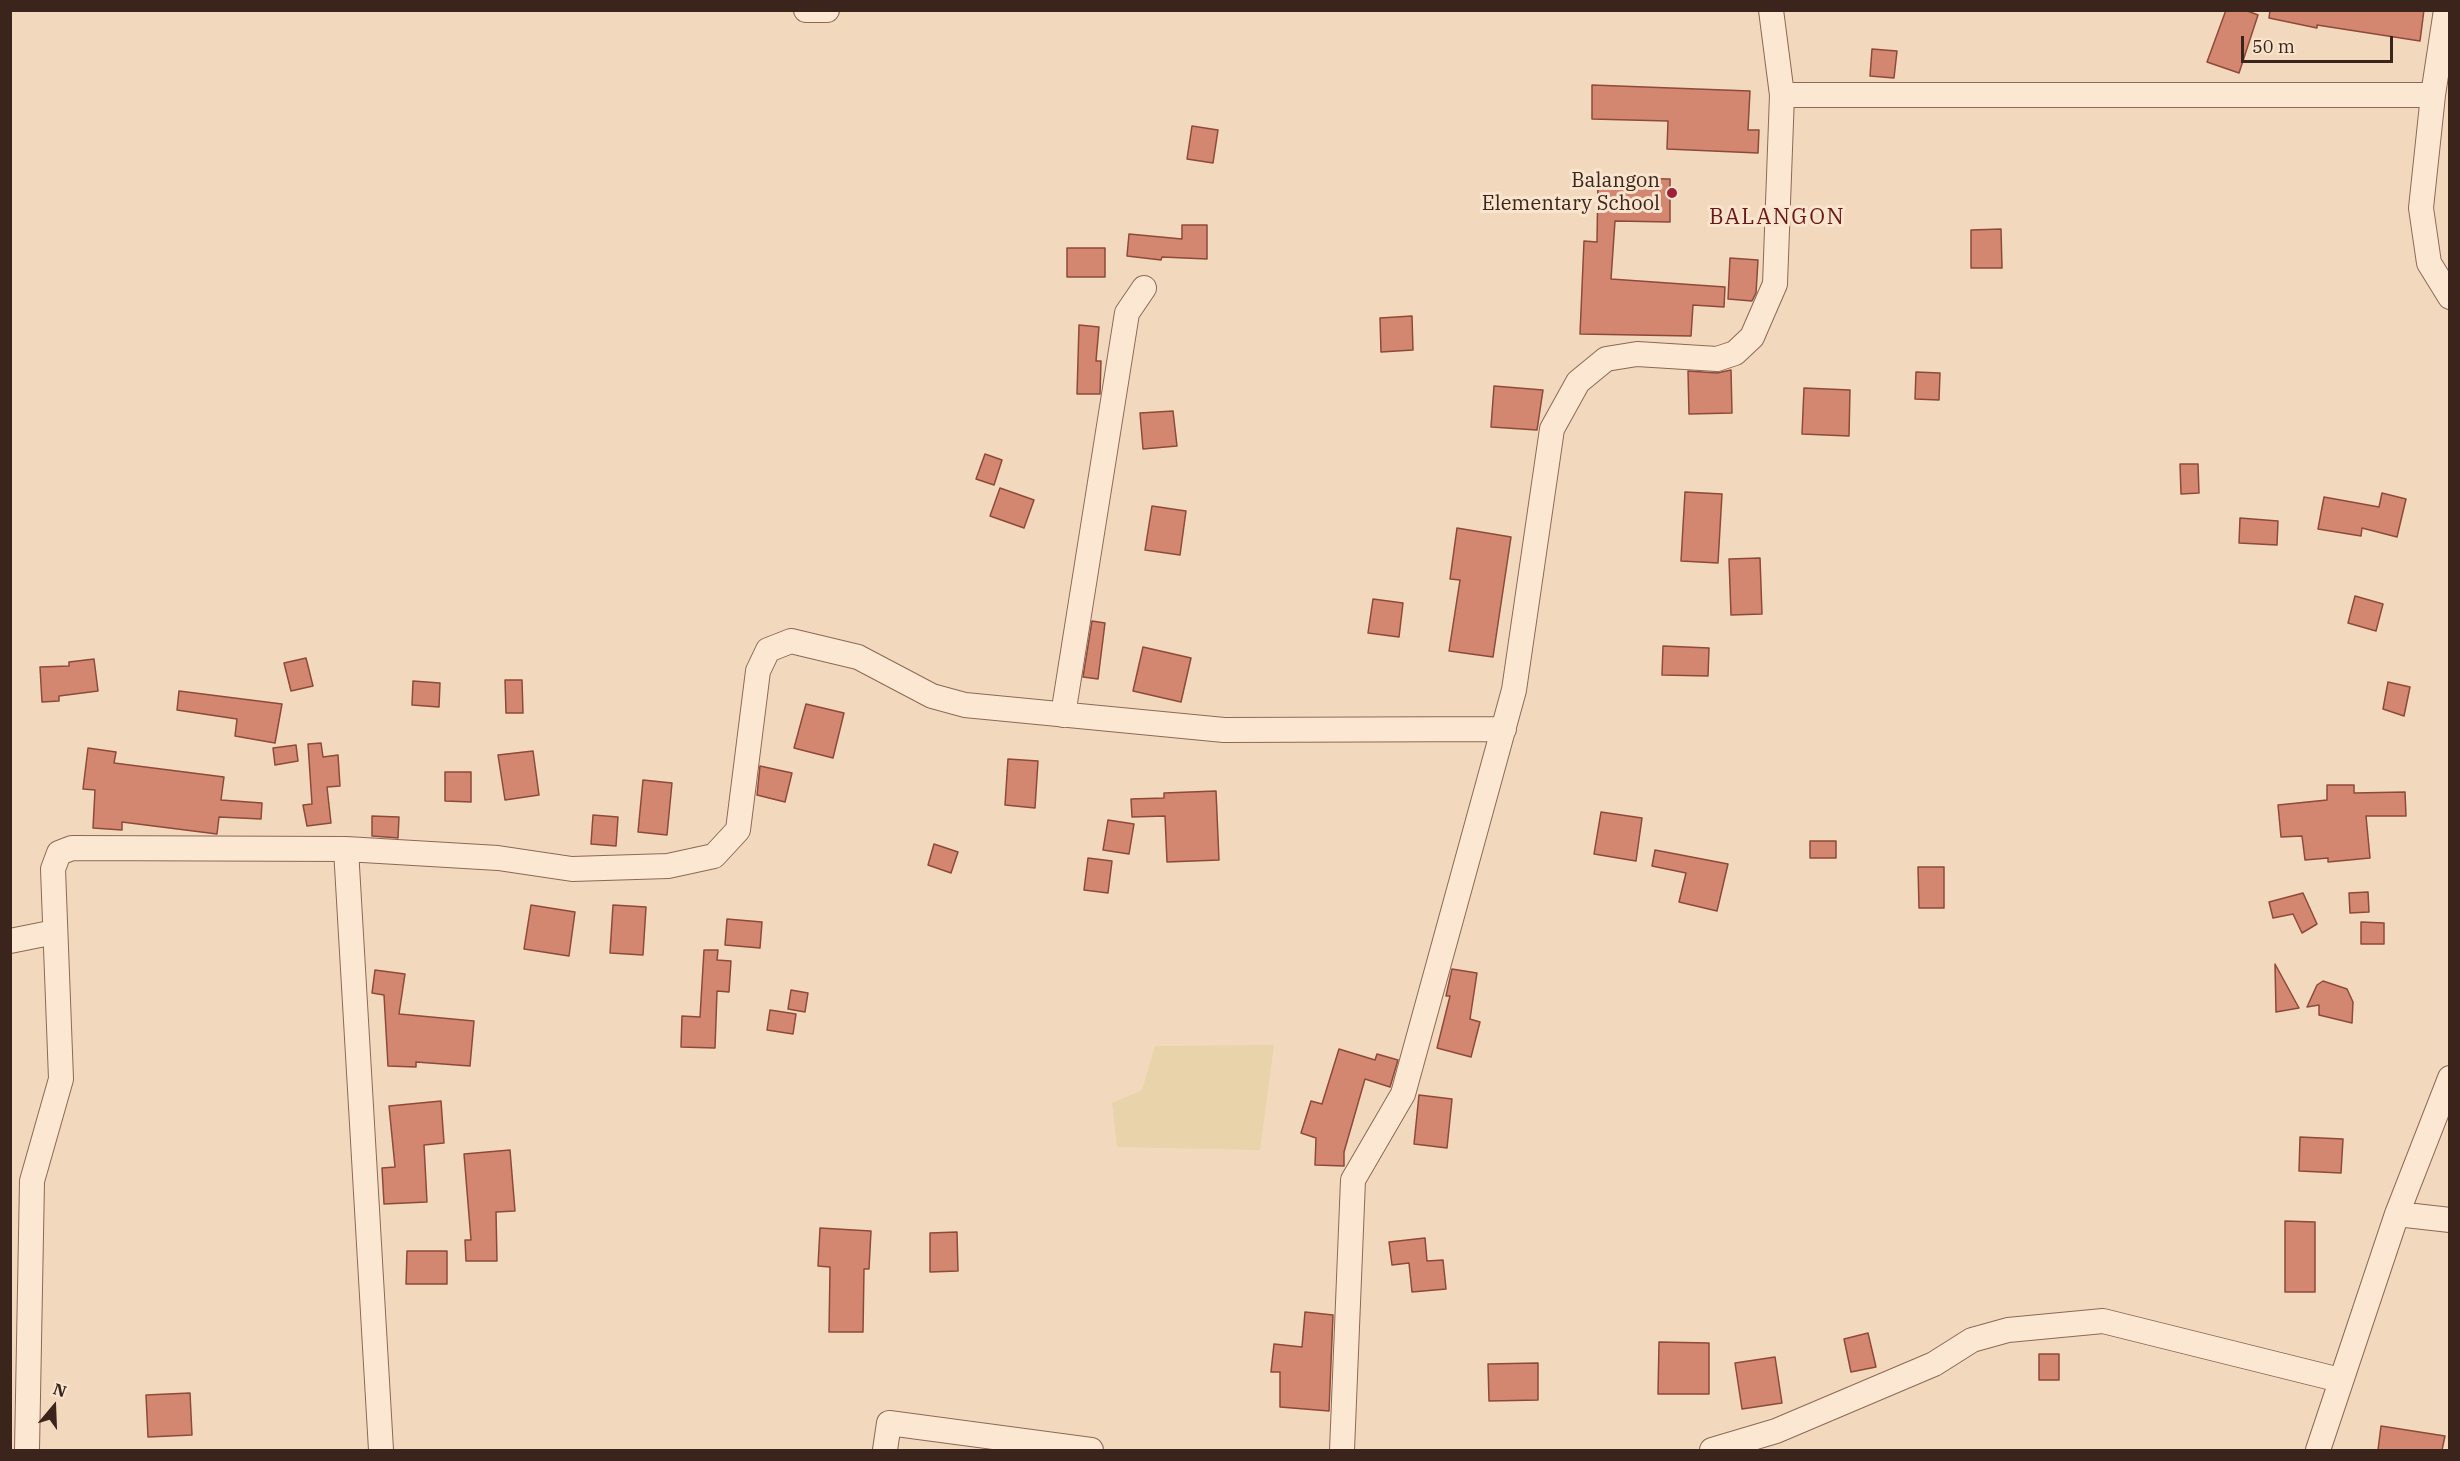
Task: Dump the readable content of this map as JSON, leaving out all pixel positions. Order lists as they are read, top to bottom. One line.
{"districts":["BALANGON"],"places":["Balangon Elementary School"],"scale_bar":"50 m","north":"top"}
